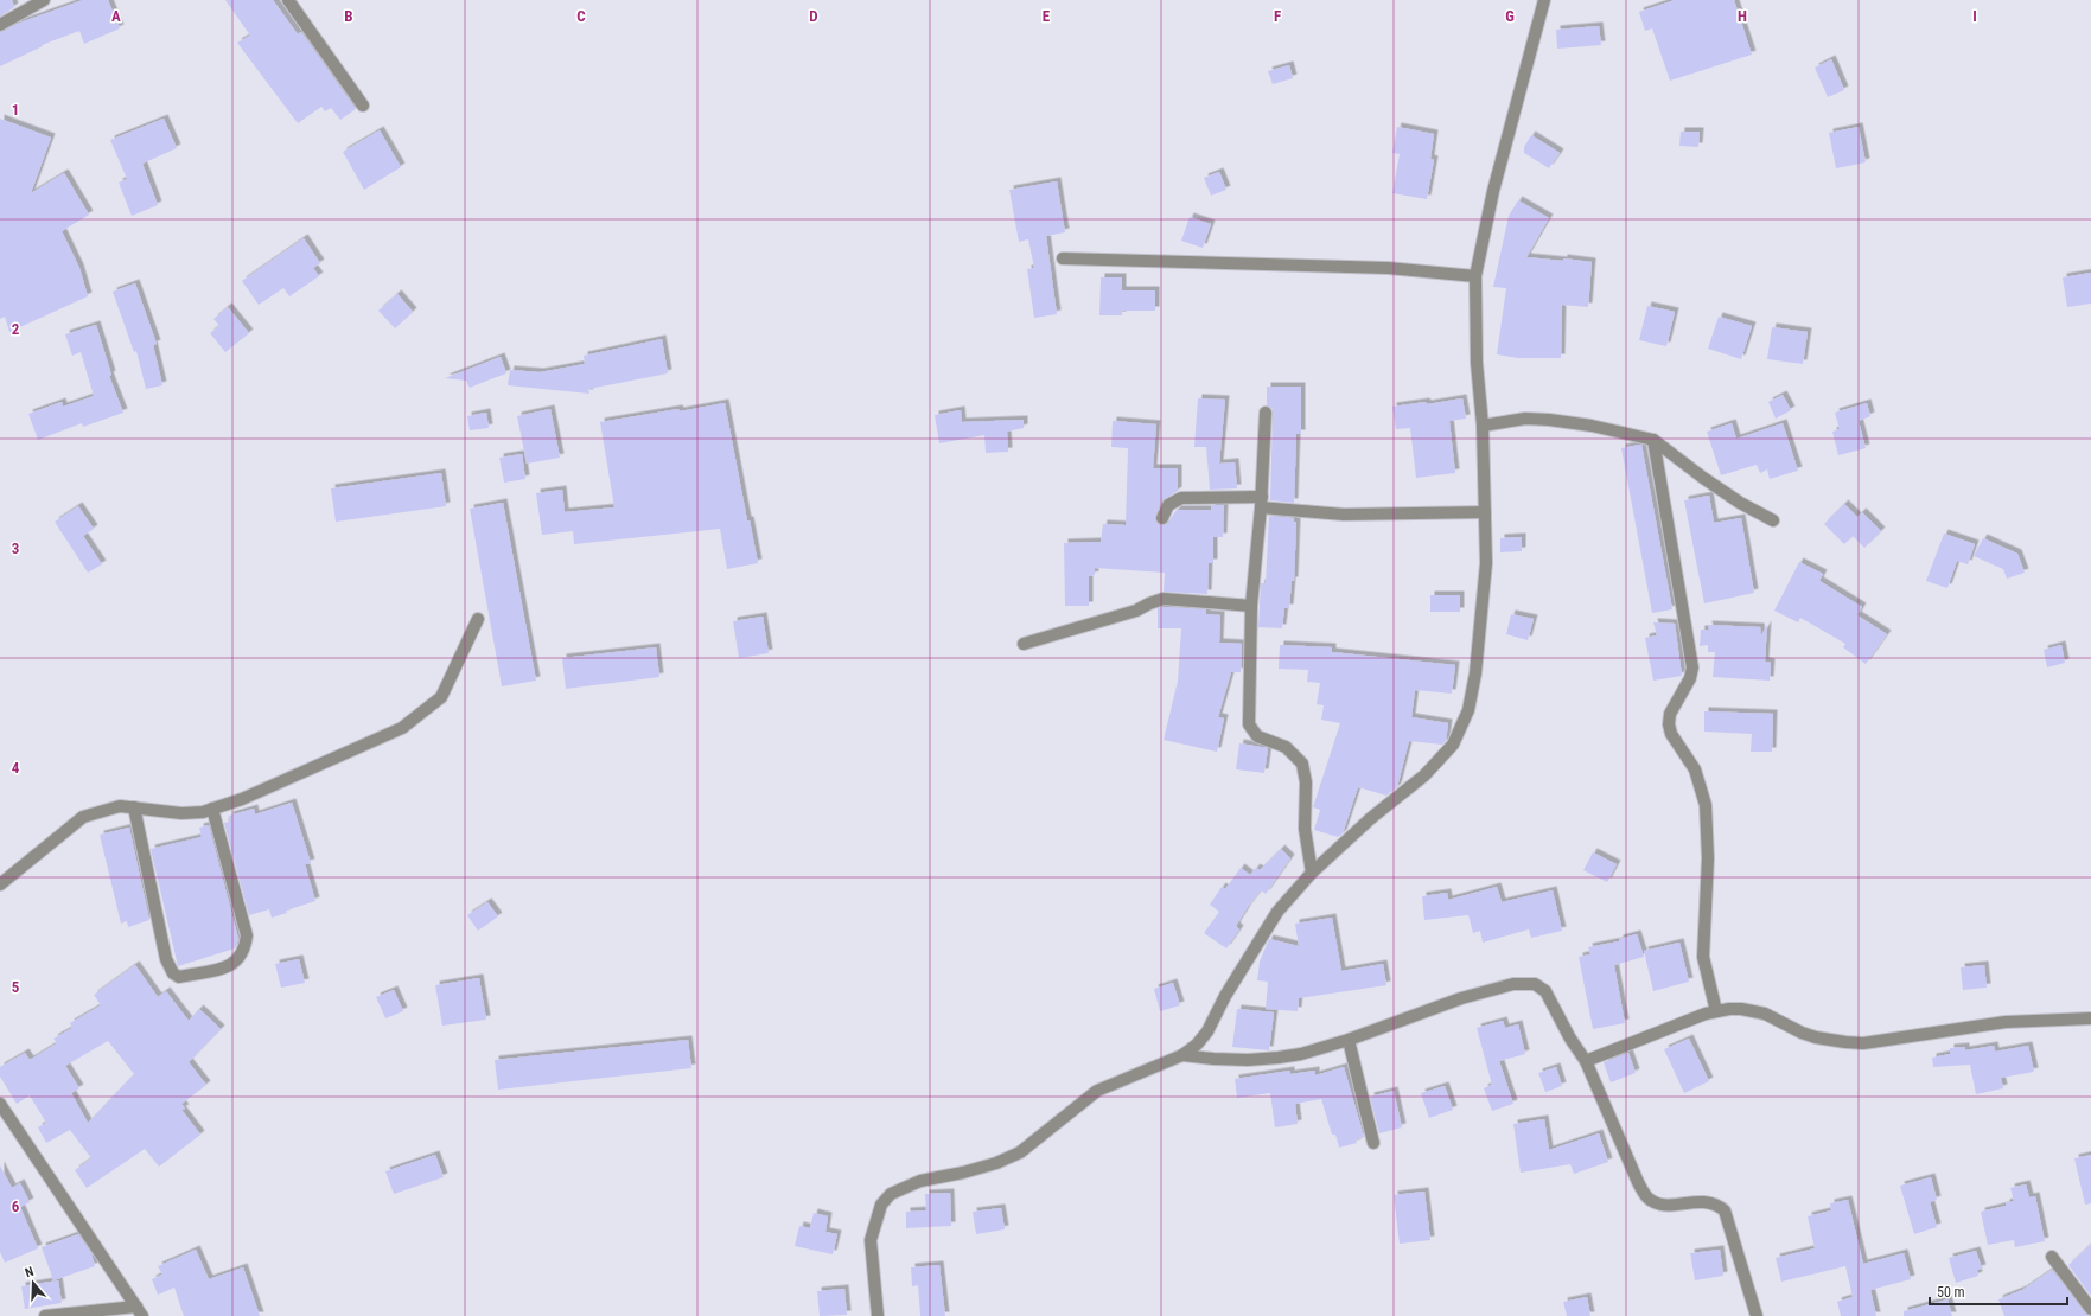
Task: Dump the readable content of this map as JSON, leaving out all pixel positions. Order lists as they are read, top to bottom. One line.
{"scale_bar":"50 m","north":"top","grid":{"columns":["A","B","C","D","E","F","G","H","I"],"rows":["1","2","3","4","5","6"]}}
